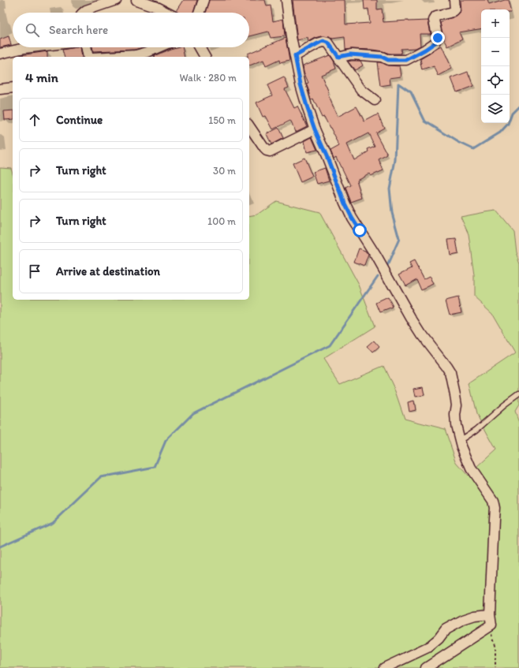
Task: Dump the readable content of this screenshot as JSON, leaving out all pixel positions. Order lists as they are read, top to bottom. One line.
{"page":{"map_buttons":["+","−"],"search":"Search here","heading":["4 min","Walk · 280 m"],"list":[["Continue","150 m"],["Turn right","30 m"],["Turn right","100 m"],"Arrive at destination"]}}
